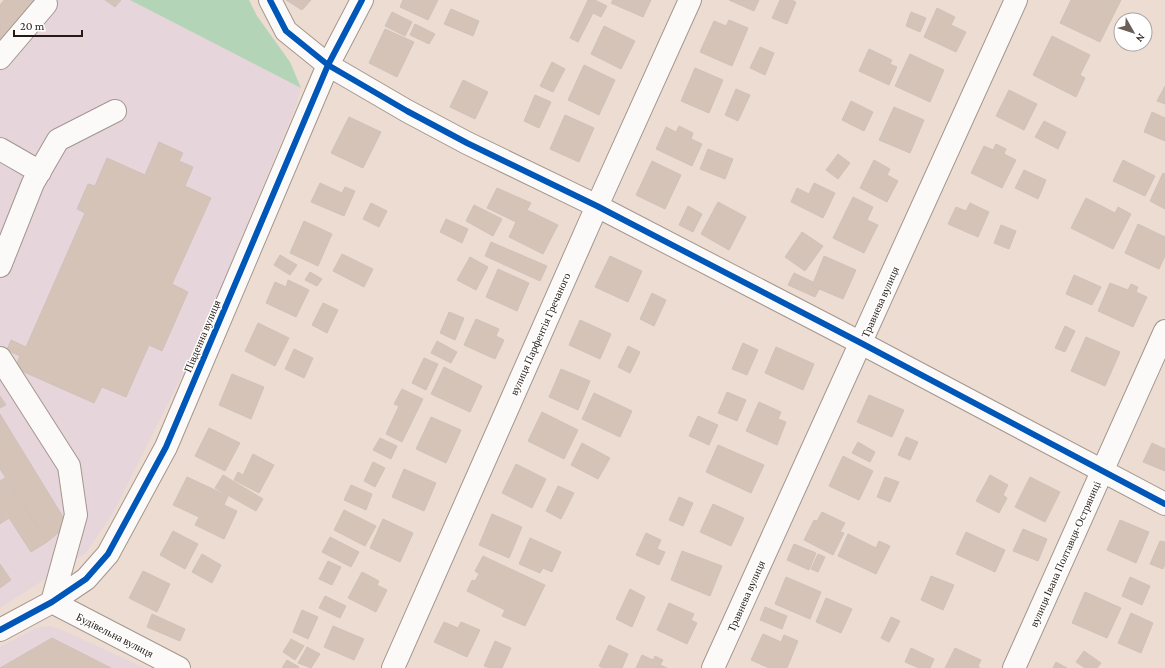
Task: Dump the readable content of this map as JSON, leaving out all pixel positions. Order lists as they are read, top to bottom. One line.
{"streets":{"street":["Травнева вулиця","вулиця Парфентія Гречаного","Південна вулиця","вулиця Івана Полтавця-Остряниці","Будівельна вулиця"]},"crossings":[["Південна вулиця","Будівельна вулиця"]],"scale_bar":"20 m","north":"bottom right"}
